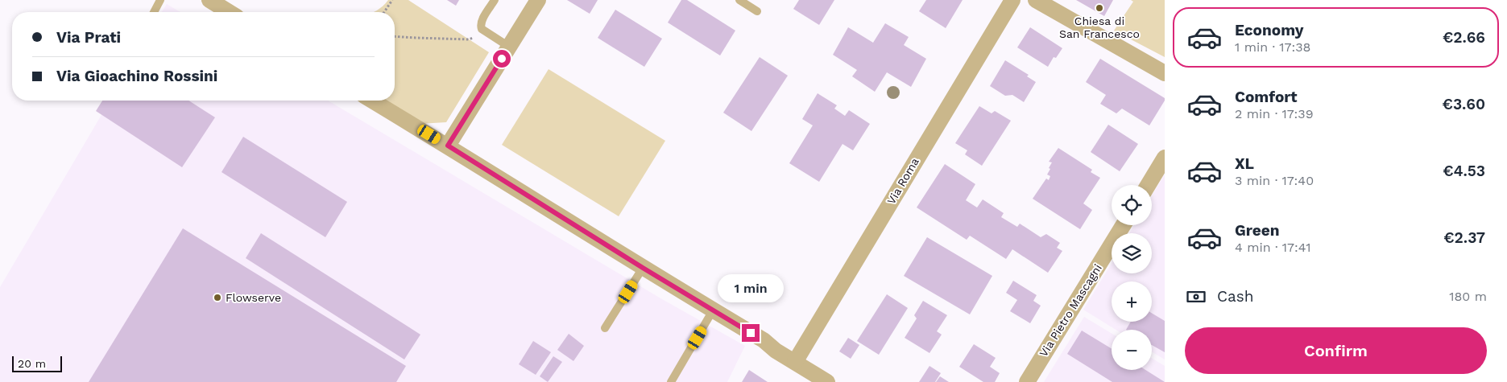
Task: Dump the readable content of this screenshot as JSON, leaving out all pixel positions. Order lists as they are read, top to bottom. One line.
{"streets":{"street":["Via Roma","Via Pietro Mascagni"]},"places":["Chiesa di San Francesco","Flowserve"],"scale_bar":"20 m","page":{"list":[{"name":"Economy","note":"1 min · 17:38","value":"€2.66"},{"name":"Comfort","note":"2 min · 17:39","value":"€3.60"},{"name":"XL","note":"3 min · 17:40","value":"€4.53"},{"name":"Green","note":"4 min · 17:41","value":"€2.37"}],"banner":["Via Prati","Via Gioachino Rossini"],"map_buttons":["+","−"],"bubble":"1 min","pay":["Cash","180 m"],"buttons":"Confirm","scale":"20 m"}}
